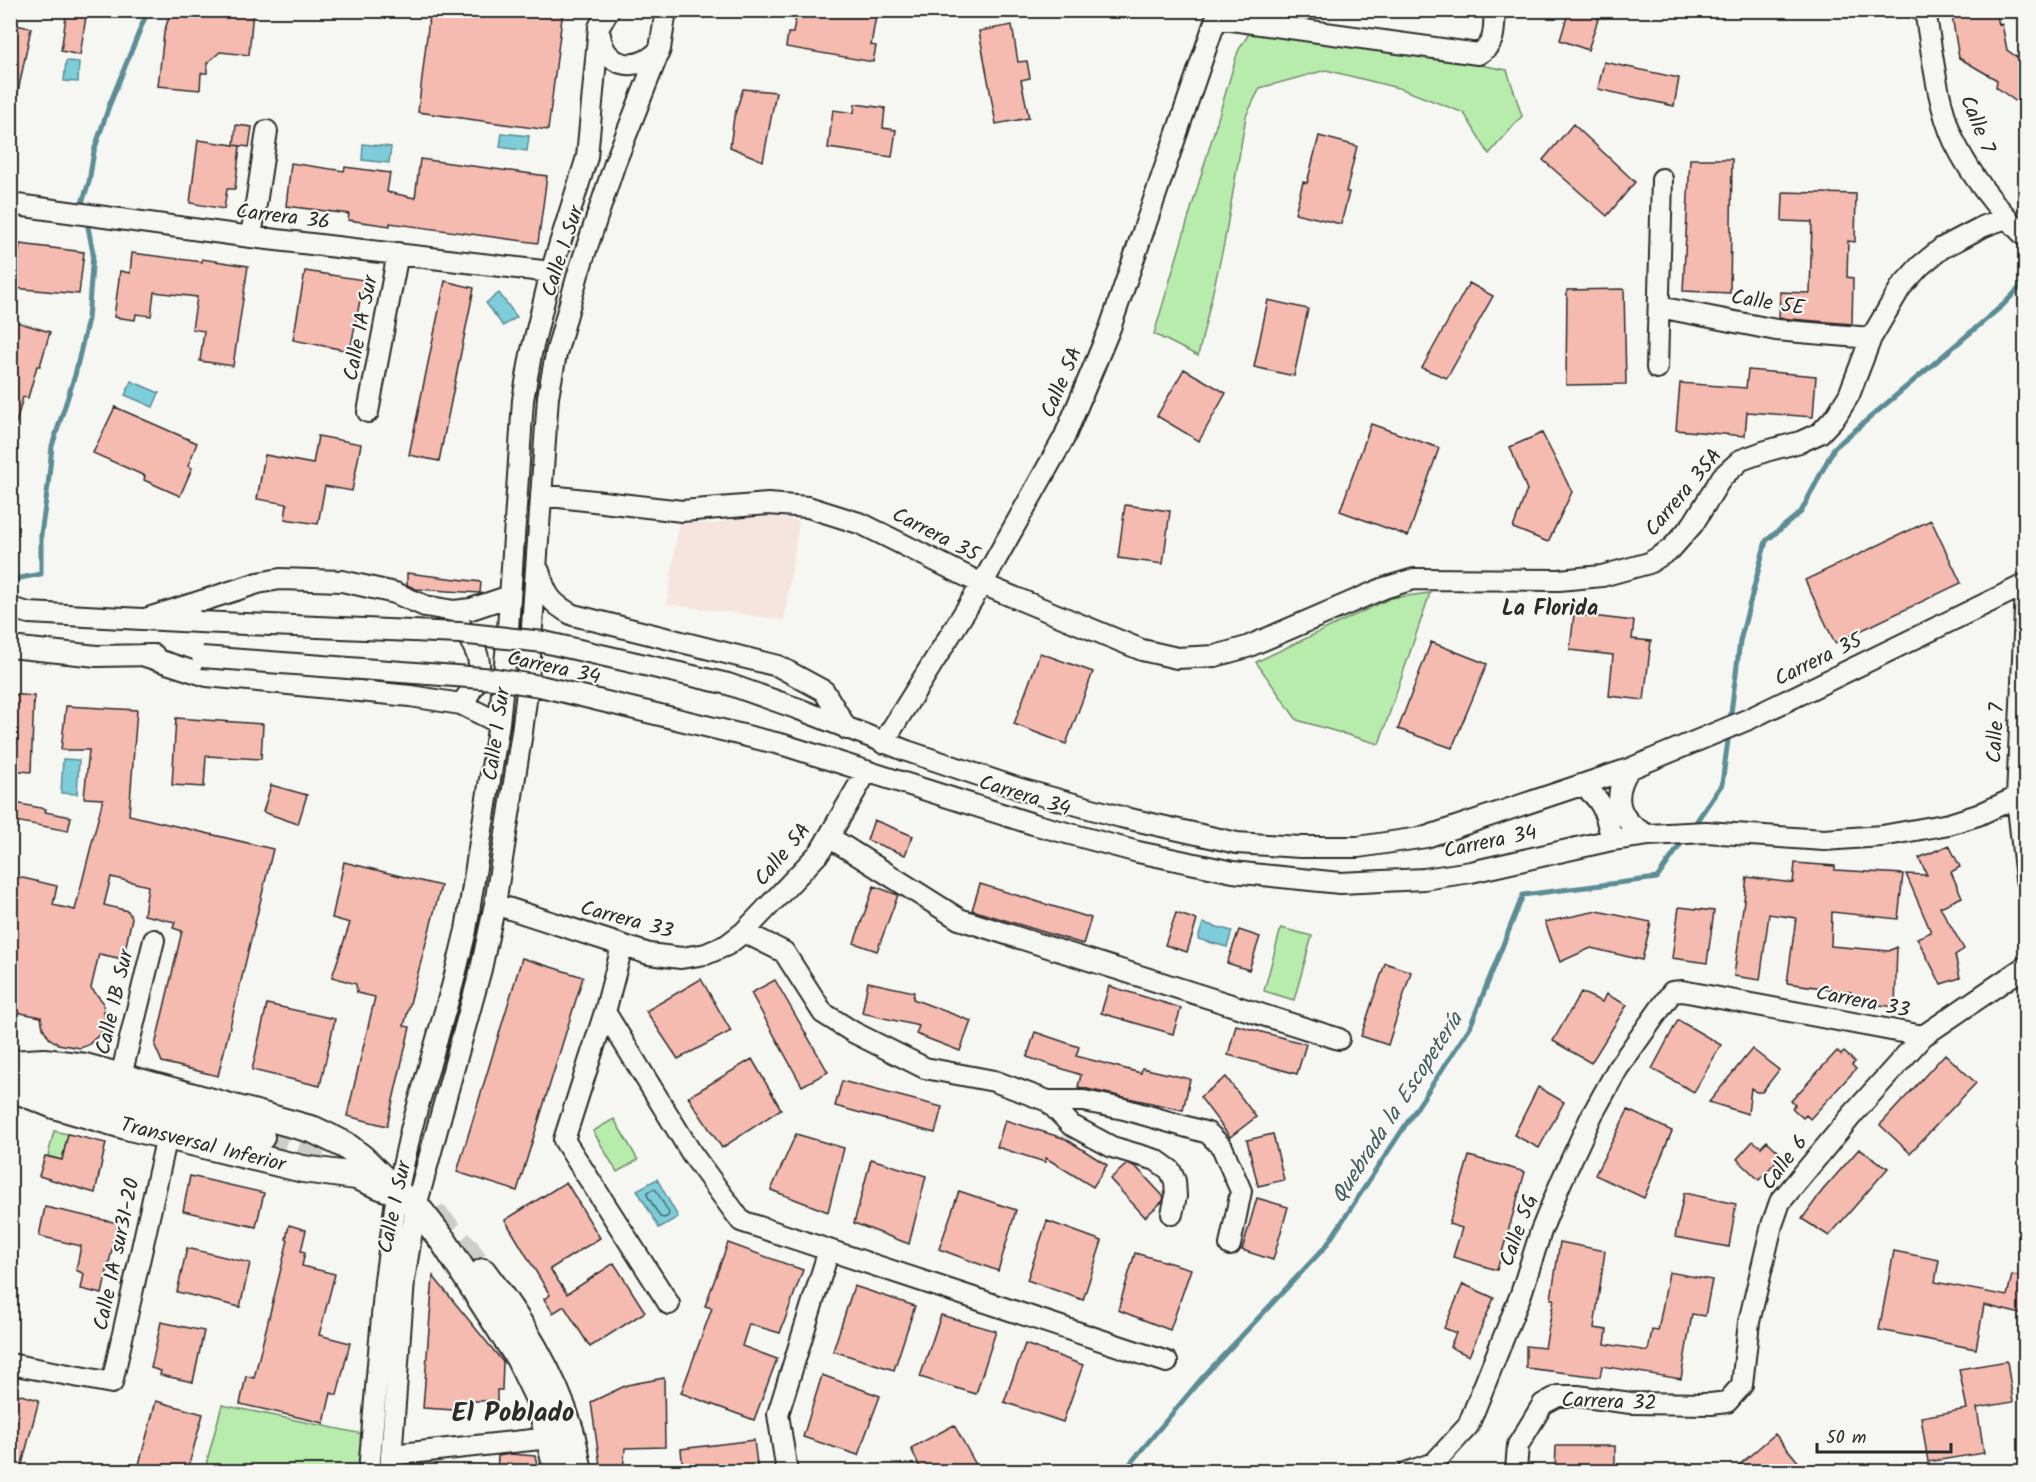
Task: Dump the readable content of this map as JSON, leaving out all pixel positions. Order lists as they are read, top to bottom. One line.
{"streets":{"main road":["Transversal Inferior"],"street":["Calle 7","Carrera 36","Calle 1 Sur","Calle 5E","Calle 1A Sur","Calle 5A","Carrera 35A","Carrera 35","Carrera 34","Carrera 33","Calle 1B Sur","Calle 6","Calle 5G","Calle 1A sur31-20","Carrera 32"]},"crossings":[["Calle 7","Carrera 35A"],["Calle 7","Carrera 35"],["Calle 7","Carrera 34"],["Carrera 36","Calle 1 Sur"],["Carrera 36","Calle 1A Sur"],["Calle 1 Sur","Carrera 35"],["Calle 1 Sur","Carrera 33"],["Calle 1 Sur","Transversal Inferior"],["Calle 5E","Carrera 35A"],["Calle 5A","Carrera 35"],["Calle 5A","Carrera 34"],["Calle 5A","Carrera 33"],["Carrera 35A","Carrera 35"],["Carrera 35","Carrera 34"],["Carrera 33","Calle 6"],["Carrera 33","Calle 5G"],["Calle 1B Sur","Transversal Inferior"],["Transversal Inferior","Calle 1A sur31-20"],["Calle 6","Carrera 32"]],"districts":["La Florida","El Poblado"],"water":["Quebrada la Escopetería"],"scale_bar":"50 m"}
